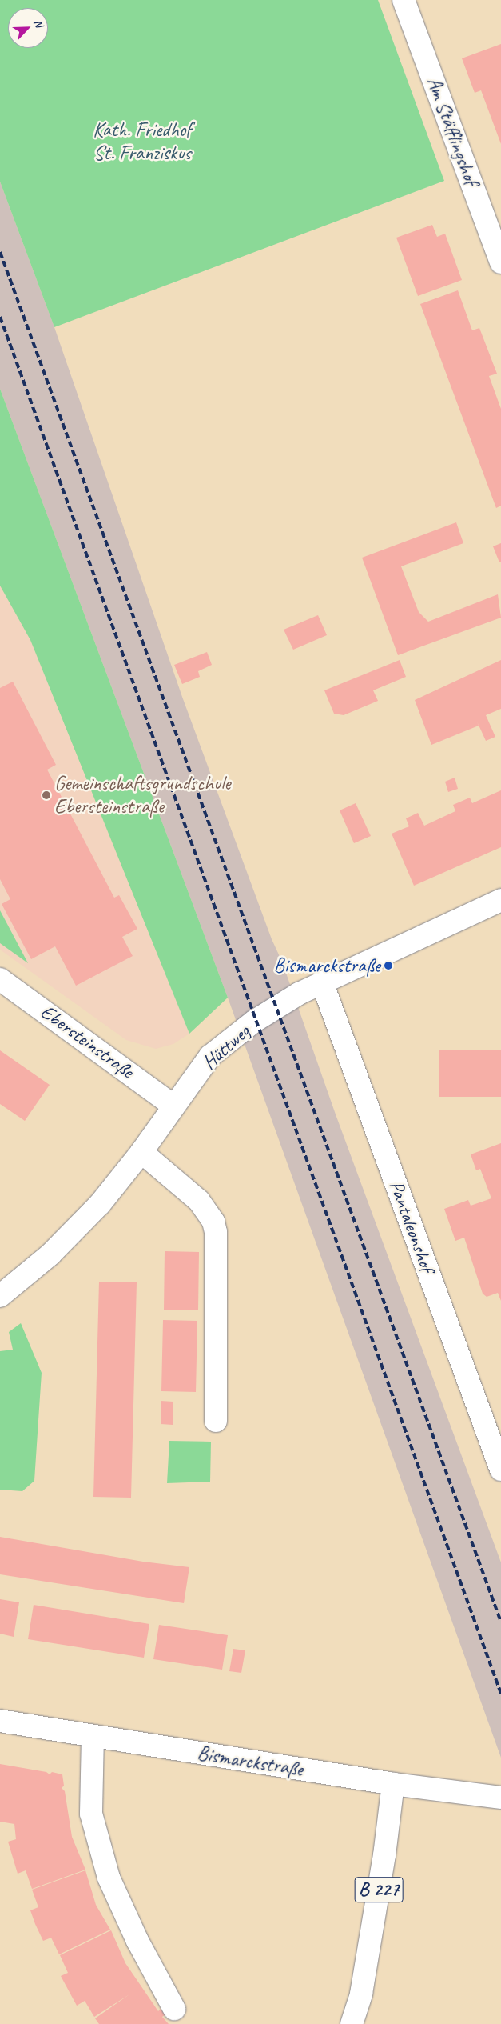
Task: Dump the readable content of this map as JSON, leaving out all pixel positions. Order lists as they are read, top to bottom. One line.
{"streets":{"street":["Am Stäfflingshof","Ebersteinstraße","Hüttweg","Pantaleonshof","Bismarckstraße","B 227"]},"crossings":[["Ebersteinstraße","Hüttweg"],["Hüttweg","Pantaleonshof"],["Bismarckstraße","B 227"]],"parks":["Kath. Friedhof St. Franziskus"],"places":["Gemeinschaftsgrundschule Ebersteinstraße","Bismarckstraße"],"north":"top right"}
